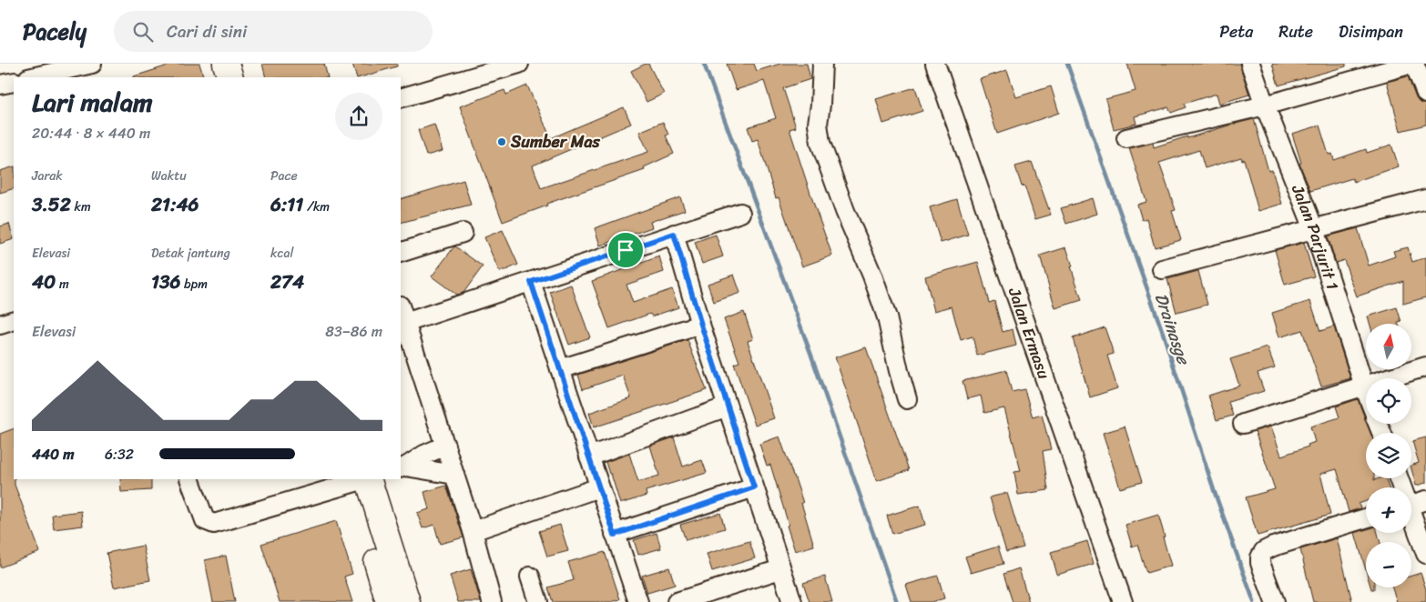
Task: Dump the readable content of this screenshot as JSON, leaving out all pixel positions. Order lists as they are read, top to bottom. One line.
{"streets":{"street":["Jalan Parjurit 1","Jalan Ermasu"]},"water":["Drainasge"],"places":["Sumber Mas"],"north":"top","page":{"header":"Pacely","search":"Cari di sini","nav":["Peta","Rute","Disimpan"],"heading":["Lari malam","20:44 · 8 × 440 m"],"stats":[["Jarak","3.52 km"],["Waktu","21:46"],["Pace","6:11 /km"],["Elevasi","40 m"],["Detak jantung","136 bpm"],["kcal","274"]],"chart":["Elevasi","83–86 m"],"map_buttons":["+","−"],"list":[{"name":"440 m","note":"6:32"}]}}
